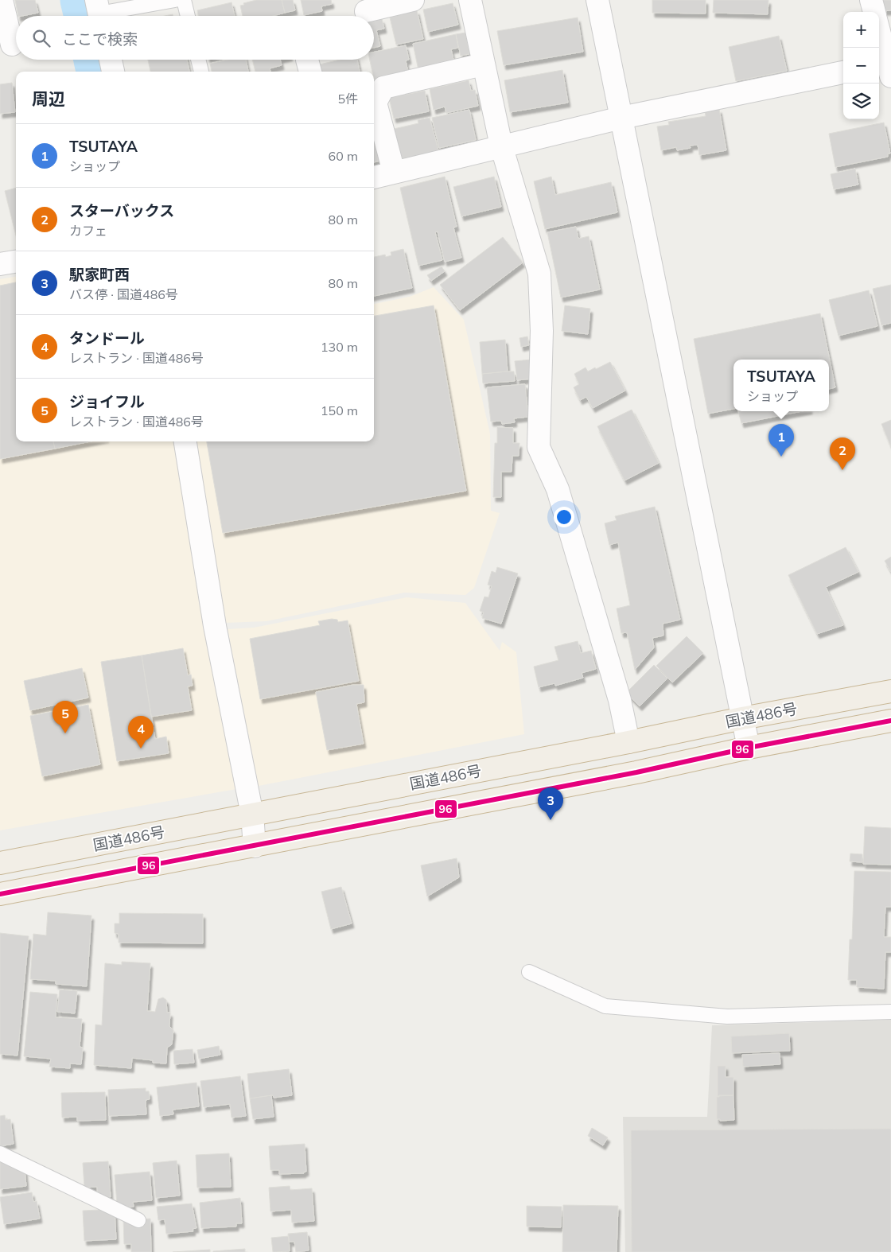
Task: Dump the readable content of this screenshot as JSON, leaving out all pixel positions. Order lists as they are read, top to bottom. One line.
{"streets":{"highway":["国道486号"]},"lines":["transit line 96"],"page":{"map_buttons":["+","−"],"search":"ここで検索","heading":["周辺","5件"],"list":[{"mark":"1","name":"TSUTAYA","note":"ショップ","value":"60 m"},{"mark":"2","name":"スターバックス","note":"カフェ","value":"80 m"},{"mark":"3","name":"駅家町西","note":"バス停 · 国道486号","value":"80 m"},{"mark":"4","name":"タンドール","note":"レストラン · 国道486号","value":"130 m"},{"mark":"5","name":"ジョイフル","note":"レストラン · 国道486号","value":"150 m"}],"popup":["TSUTAYA","ショップ"],"pins":["1","2","5","4","3"]}}
